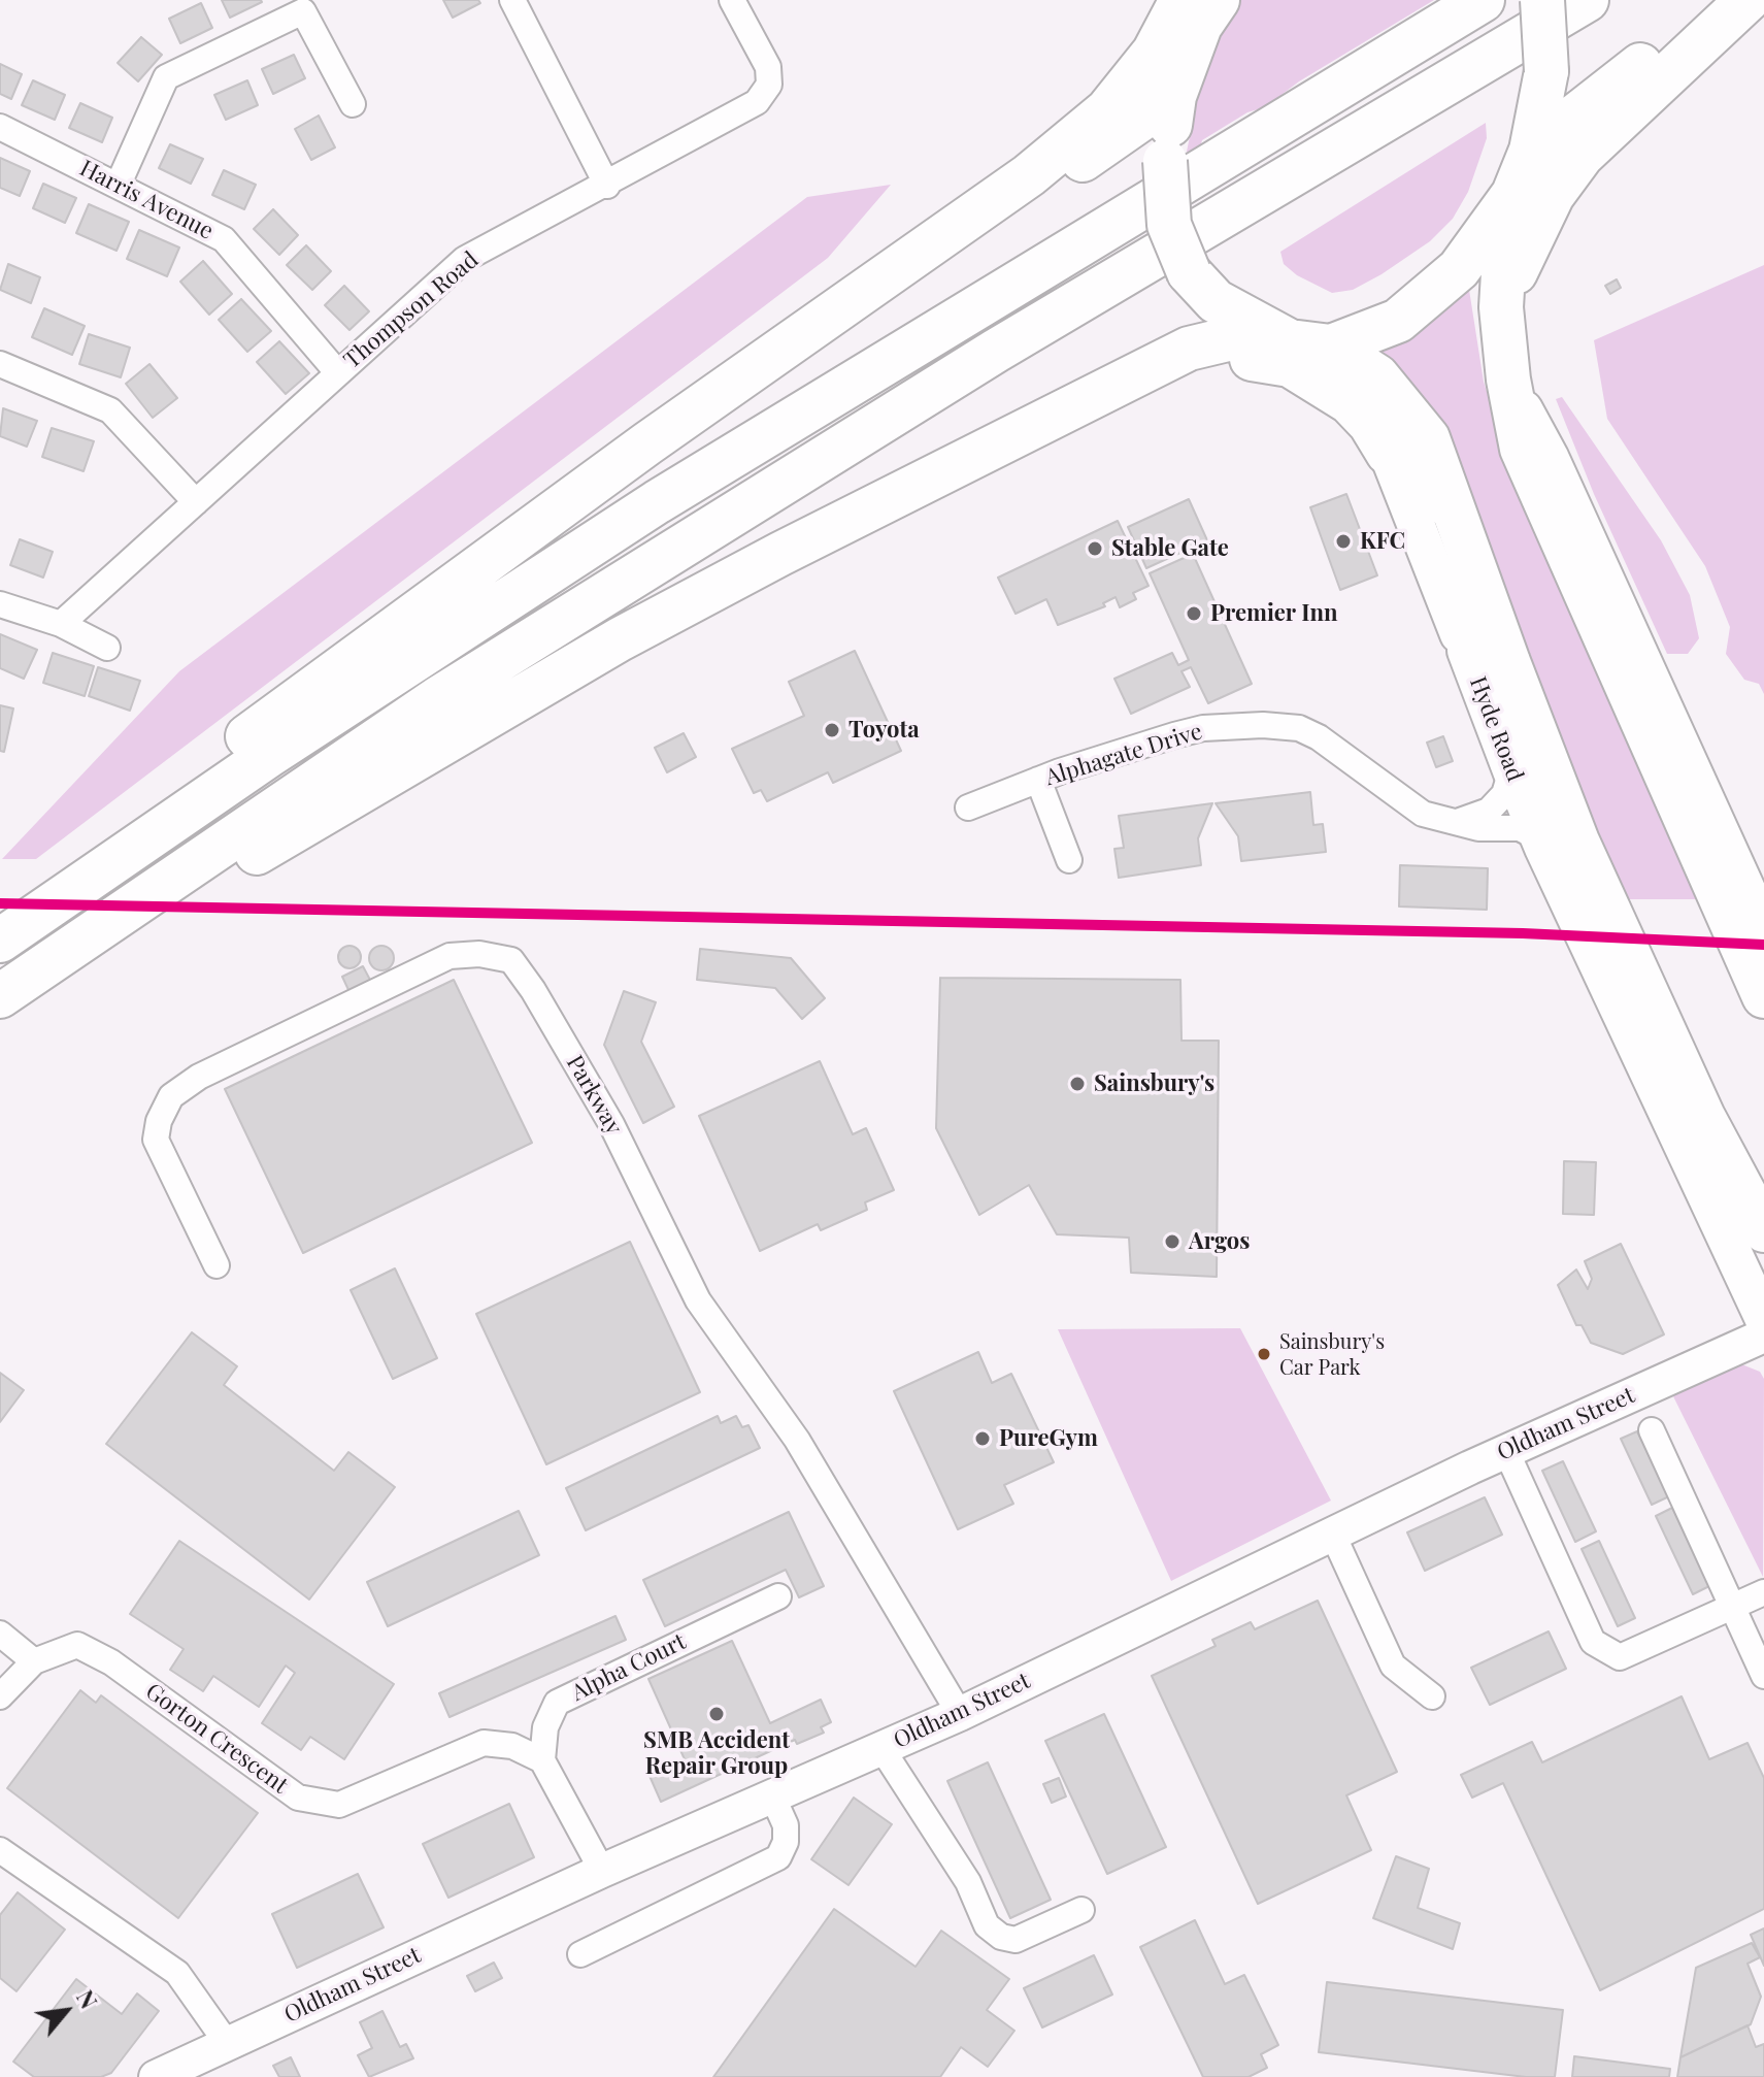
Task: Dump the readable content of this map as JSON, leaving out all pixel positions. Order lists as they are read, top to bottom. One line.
{"streets":{"highway":["Hyde Road"],"street":["Harris Avenue","Thompson Road","Alphagate Drive","Parkway","Oldham Street","Alpha Court","Gorton Crescent"]},"crossings":[["Harris Avenue","Thompson Road"],["Hyde Road","Alphagate Drive"],["Parkway","Oldham Street"],["Alpha Court","Gorton Crescent"]],"places":["KFC","Stable Gate","Premier Inn","Toyota","Sainsbury's","Argos","Sainsbury's Car Park","PureGym","SMB Accident Repair Group"],"north":"top right"}
